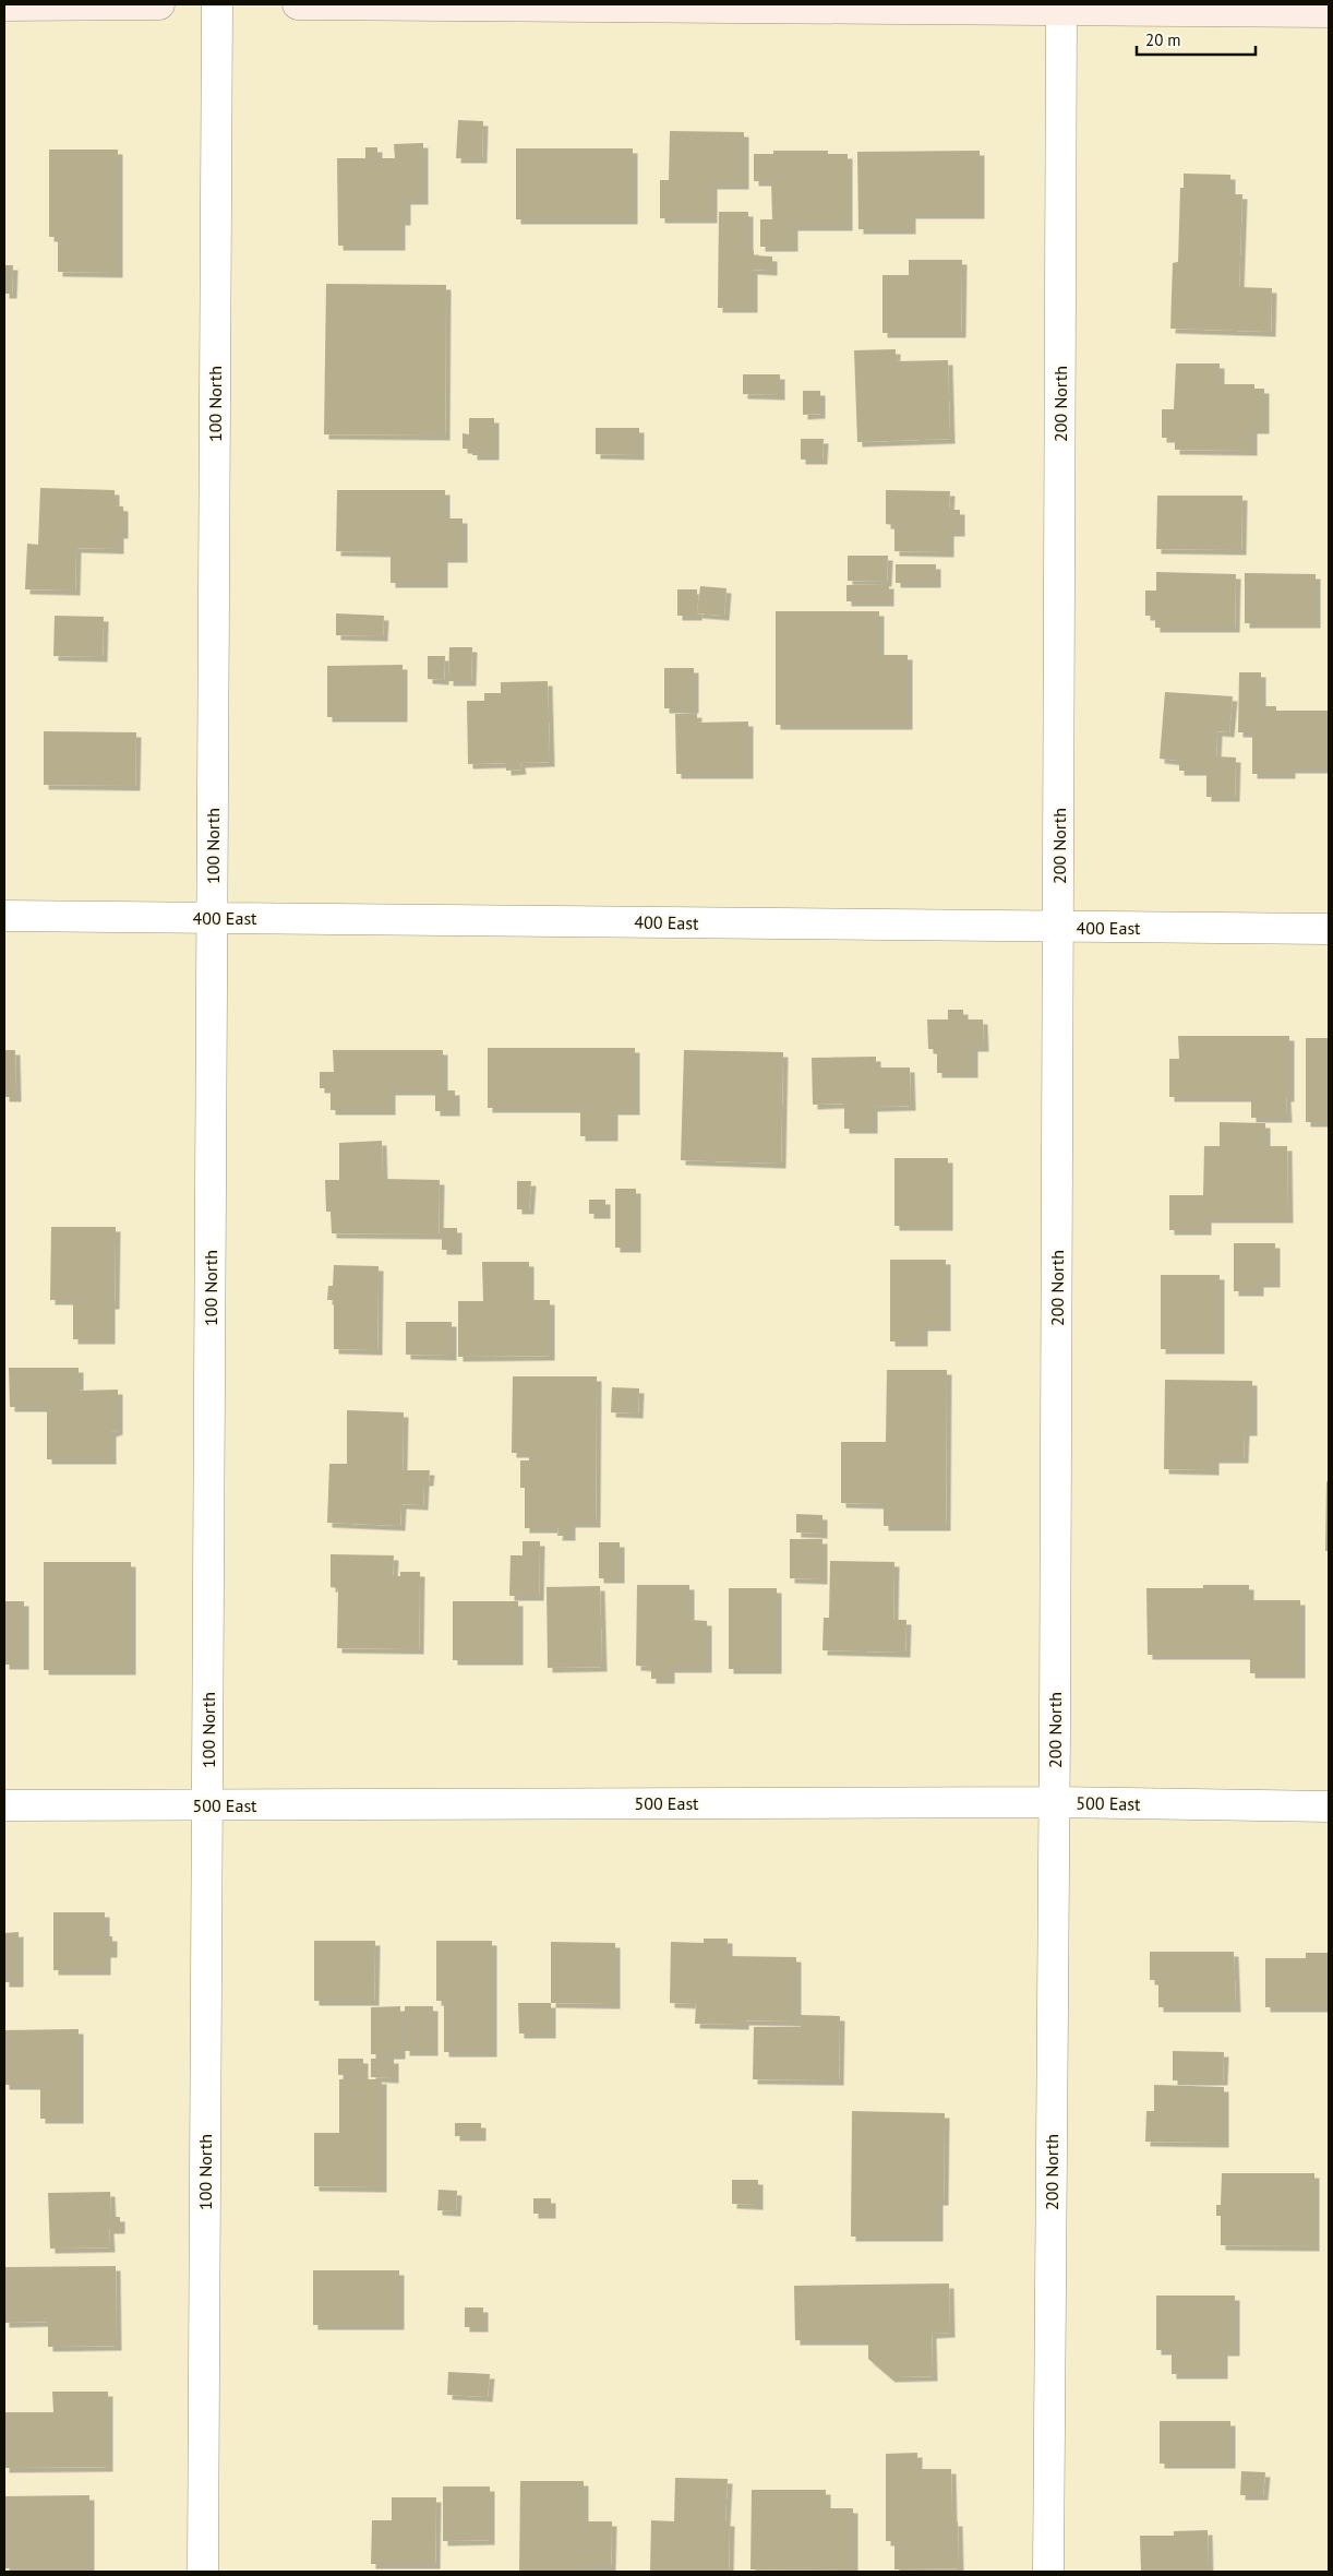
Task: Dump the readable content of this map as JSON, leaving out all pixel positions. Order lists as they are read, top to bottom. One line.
{"streets":{"street":["100 North","200 North","400 East","500 East"]},"crossings":[["100 North","400 East"],["100 North","500 East"],["200 North","400 East"],["200 North","500 East"]],"scale_bar":"20 m"}
